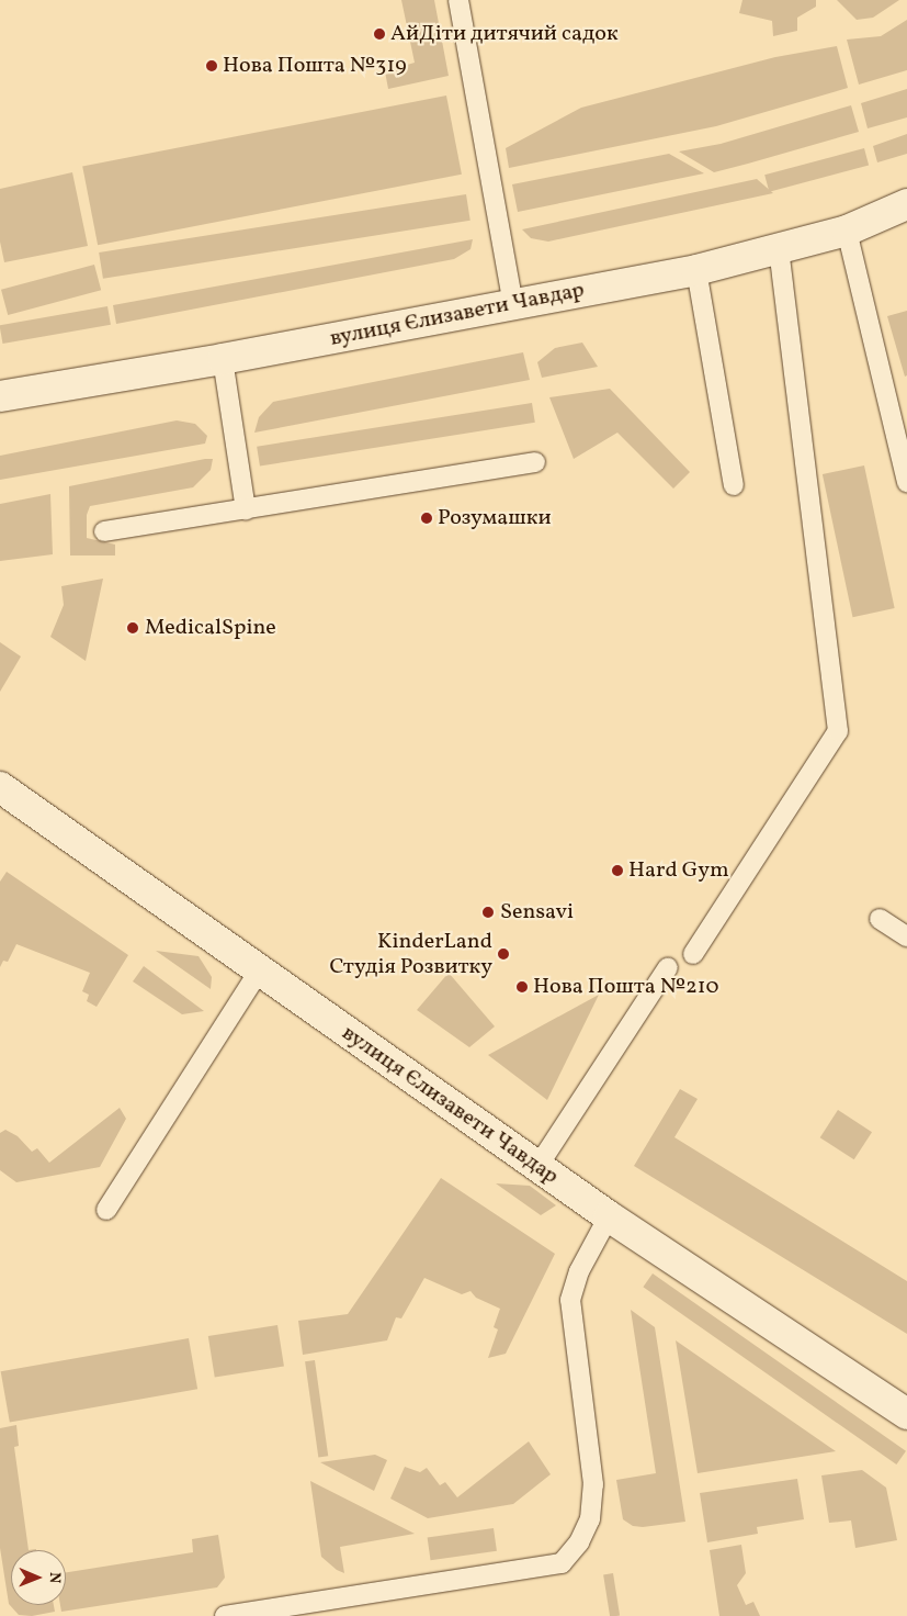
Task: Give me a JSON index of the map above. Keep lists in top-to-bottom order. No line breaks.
{"streets":{"street":["вулиця Єлизавети Чавдар"]},"places":["АйДіти дитячий садок","Нова Пошта №319","Розумашки","MedicalSpine","Hard Gym","Sensavi","KinderLand Студія Розвитку","Нова Пошта №210"],"north":"right"}
